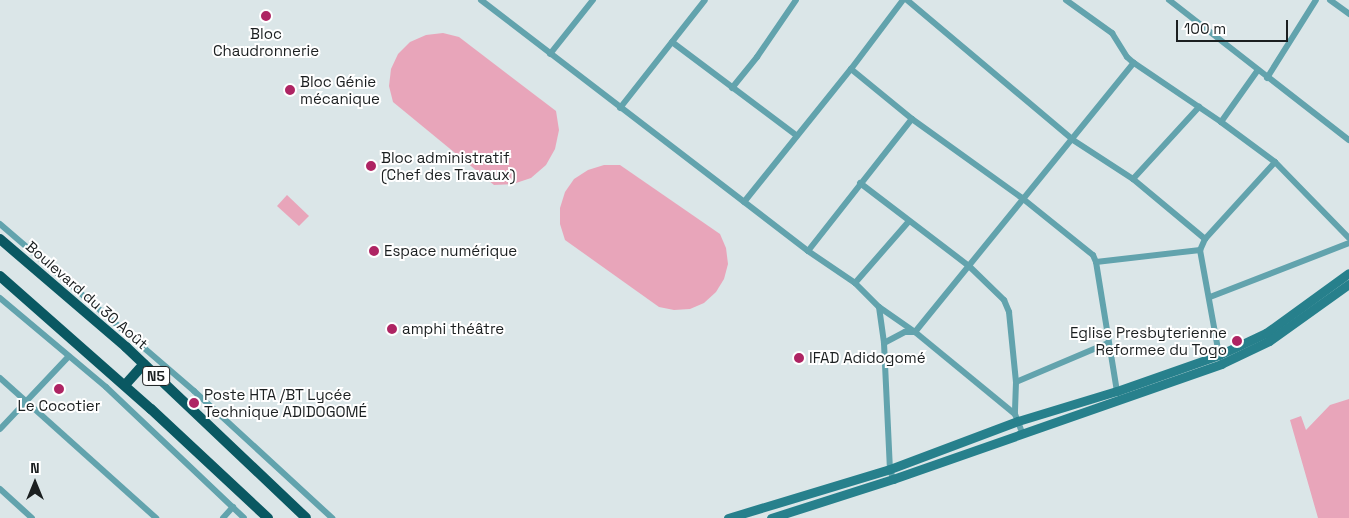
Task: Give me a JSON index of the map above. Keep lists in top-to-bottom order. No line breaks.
{"streets":{"highway":["Boulevard du 30 Août","N5"]},"places":["Bloc Chaudronnerie","Bloc Génie mécanique","Bloc administratif (Chef des Travaux)","Espace numérique","amphi théâtre","Eglise Presbyterienne Reformee du Togo","IFAD Adidogomé","Le Cocotier","Poste HTA /BT Lycée Technique ADIDOGOMÉ"],"scale_bar":"100 m","north":"top"}
